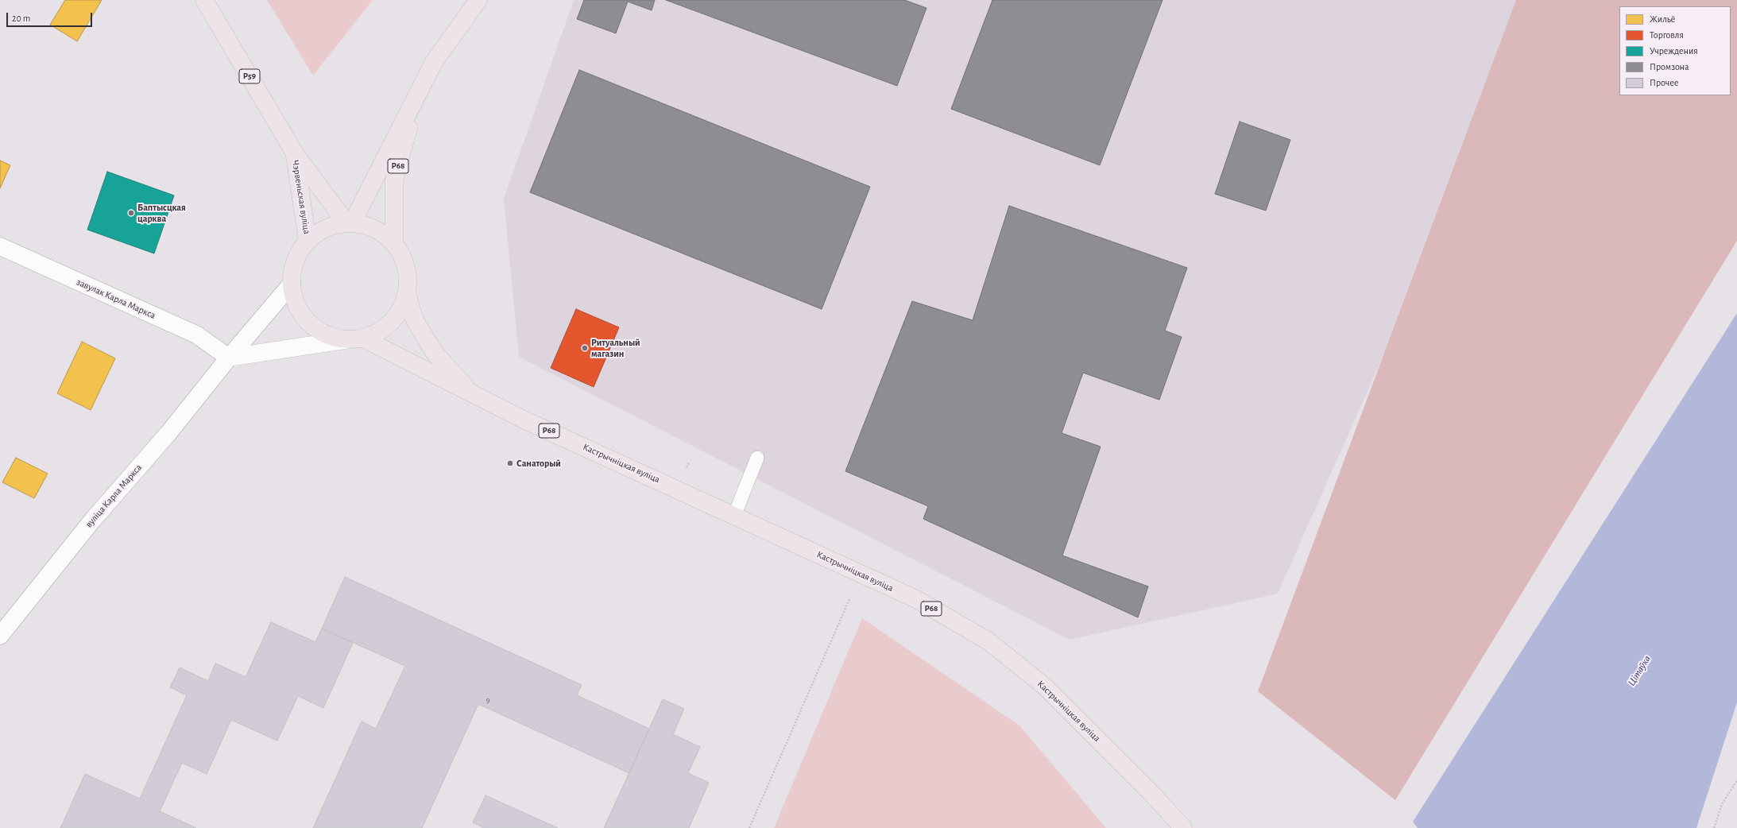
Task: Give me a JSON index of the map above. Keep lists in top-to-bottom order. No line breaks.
{"streets":{"main road":["Р59","Р68","Чэрвеньская вуліца","Кастрычніцкая вуліца"],"street":["завулак Карла Маркса","вуліца Карла Маркса"]},"crossings":[["Р68","Чэрвеньская вуліца"],["Р68","Кастрычніцкая вуліца"],["Р68","вуліца Карла Маркса"],["завулак Карла Маркса","вуліца Карла Маркса"]],"water":["Цітаўка"],"places":["Баптысцкая царква","Ритуальный магазин","Санаторый"],"house_numbers":["9"],"legend":["Жильё","Торговля","Учреждения","Промзона","Прочее"],"scale_bar":"20 m"}
